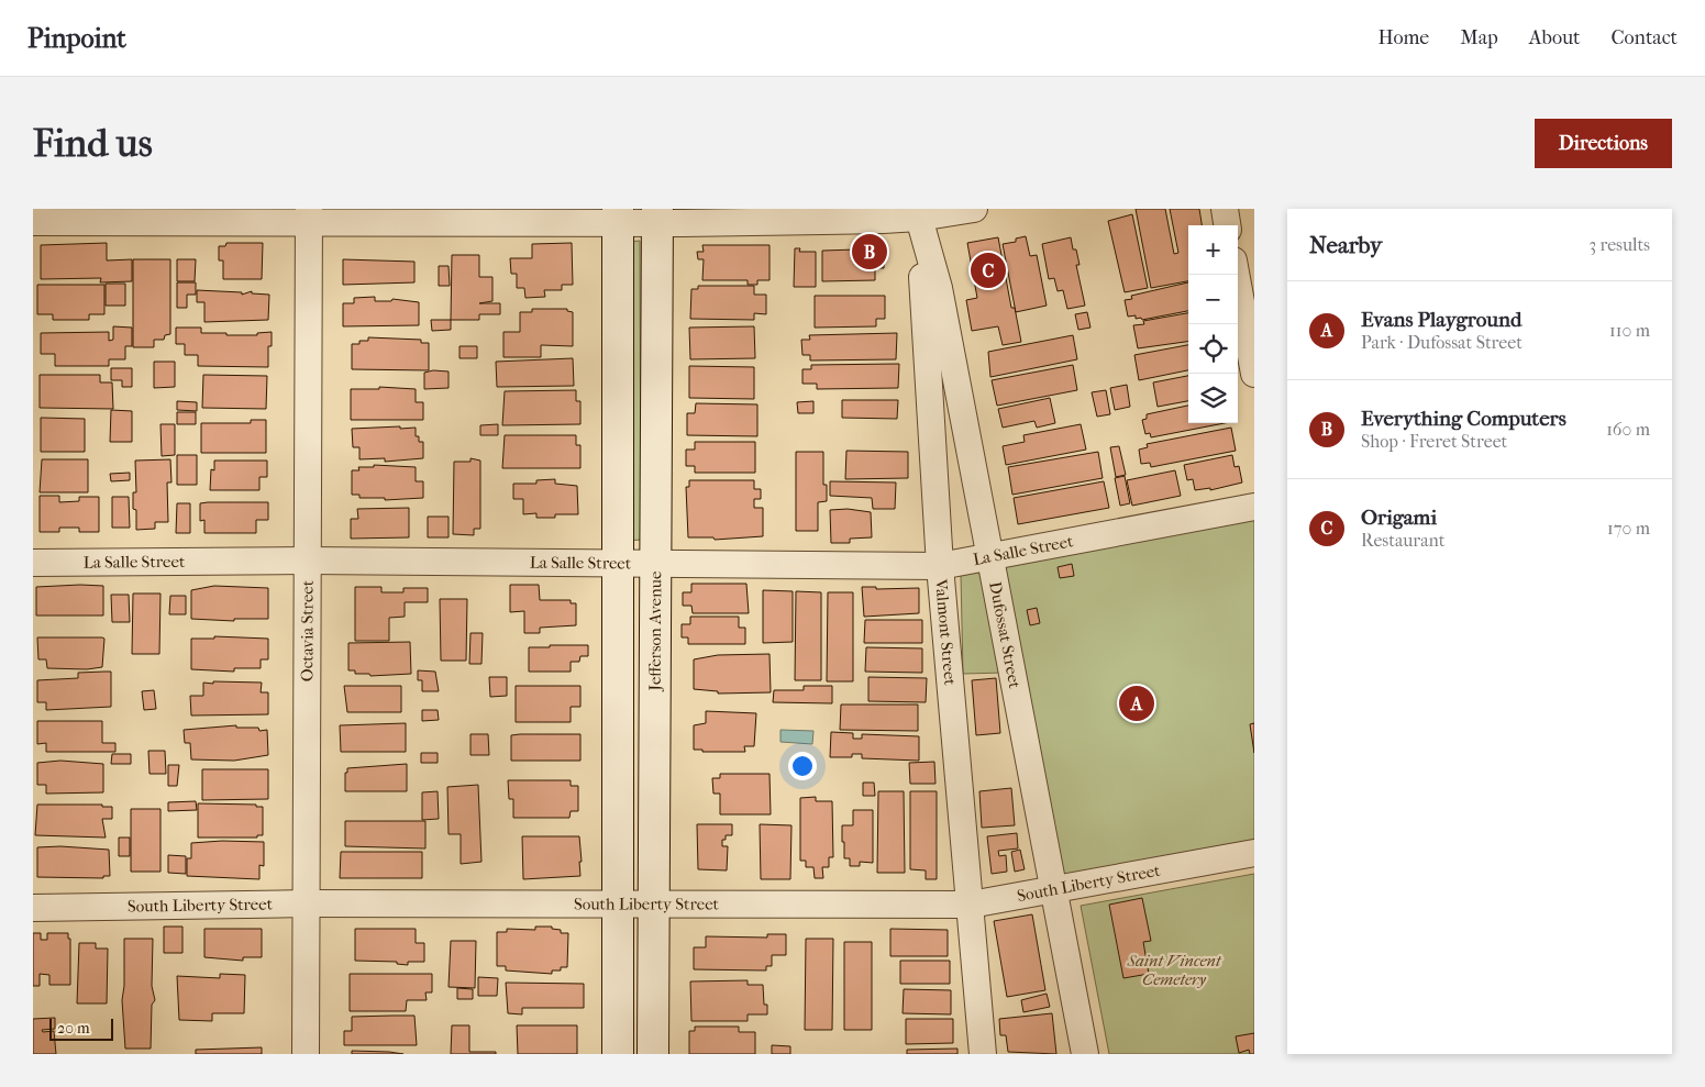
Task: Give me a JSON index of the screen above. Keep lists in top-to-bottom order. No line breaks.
{"streets":{"street":["La Salle Street","Octavia Street","Jefferson Avenue","Valmont Street","Dufossat Street","South Liberty Street"]},"crossings":[["La Salle Street","Octavia Street"],["La Salle Street","Jefferson Avenue"],["La Salle Street","Valmont Street"],["La Salle Street","Dufossat Street"],["Octavia Street","South Liberty Street"],["Jefferson Avenue","South Liberty Street"],["Valmont Street","Dufossat Street"],["Valmont Street","South Liberty Street"],["Dufossat Street","South Liberty Street"]],"parks":["Saint Vincent Cemetery"],"scale_bar":"20 m","page":{"header":"Pinpoint","nav":["Home","Map","About","Contact"],"buttons":"Directions","title":"Find us","heading":["Nearby","3 results"],"map_buttons":["+","−"],"pins":["B","C","A"],"list":[{"mark":"A","name":"Evans Playground","note":"Park · Dufossat Street","value":"110 m"},{"mark":"B","name":"Everything Computers","note":"Shop · Freret Street","value":"160 m"},{"mark":"C","name":"Origami","note":"Restaurant","value":"170 m"}],"scale":"20 m"}}
